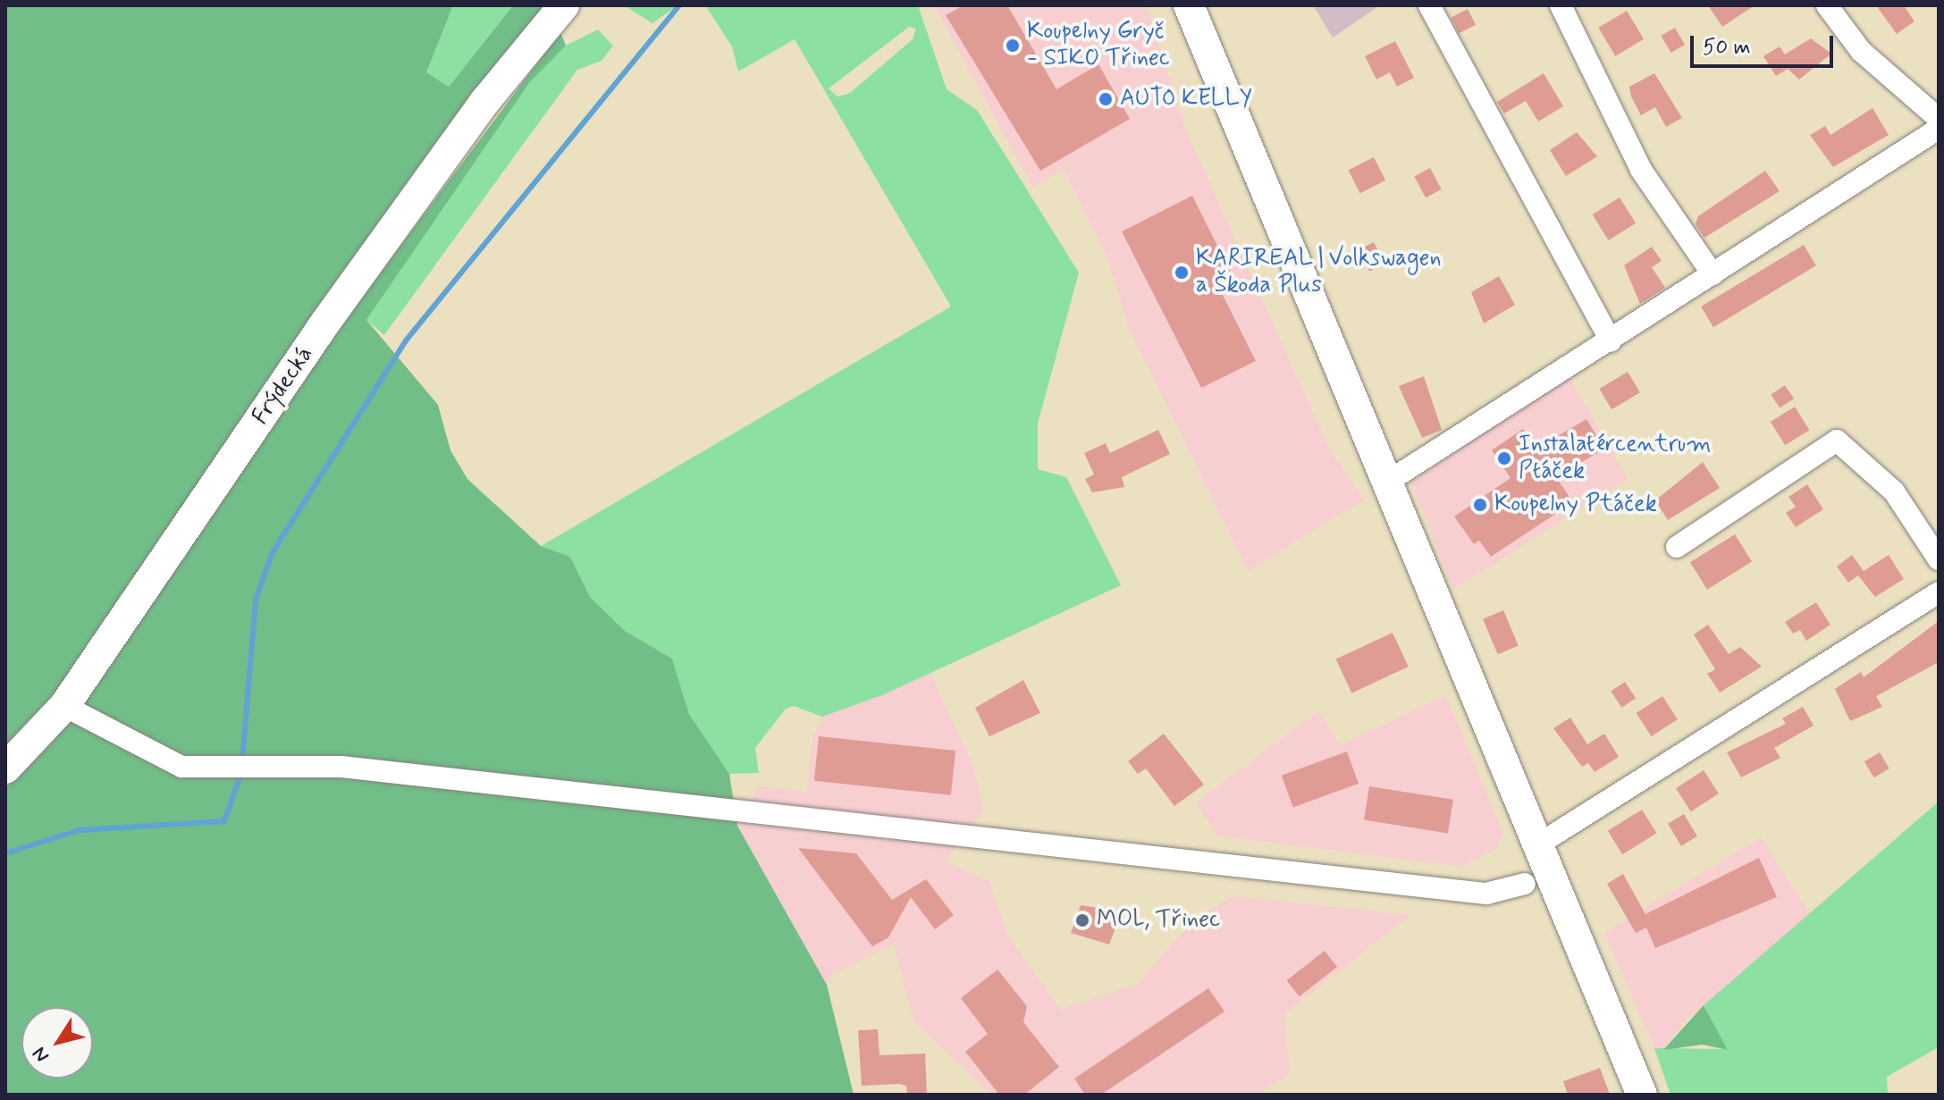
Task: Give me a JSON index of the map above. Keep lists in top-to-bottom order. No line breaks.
{"streets":{"main road":["Frýdecká"]},"places":["Koupelny Gryč - SIKO Třinec","AUTO KELLY","KARIREAL | Volkswagen a Škoda Plus","Instalatércentrum Ptáček","Koupelny Ptáček","MOL, Třinec"],"scale_bar":"50 m","north":"bottom left"}
